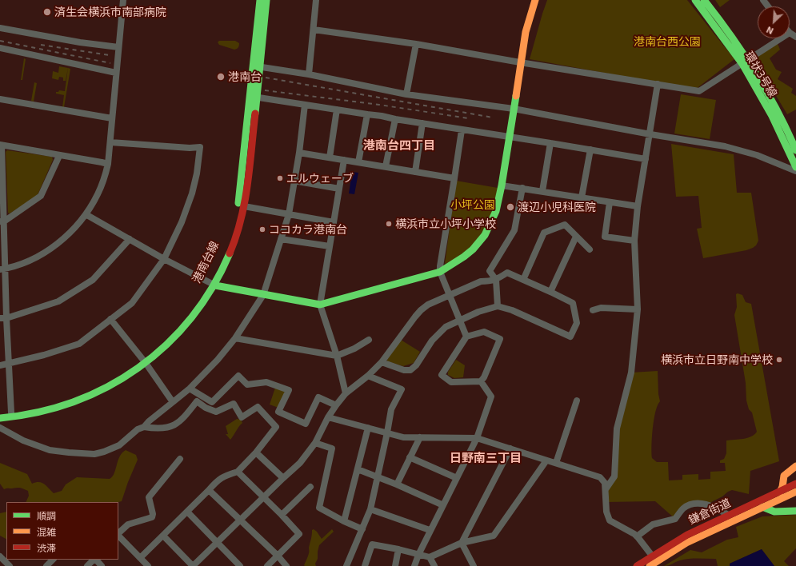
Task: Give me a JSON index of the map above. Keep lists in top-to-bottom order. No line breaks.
{"streets":{"street":["環状3号線","港南台線","鎌倉街道"]},"districts":["港南台四丁目","日野南三丁目"],"parks":["港南台西公園","小坪公園"],"places":["済生会横浜市南部病院","港南台","エルウェーブ","渡辺小児科医院","横浜市立小坪小学校","ココカラ港南台","横浜市立日野南中学校"],"legend":["順調","混雑","渋滞"],"north":"bottom left"}
